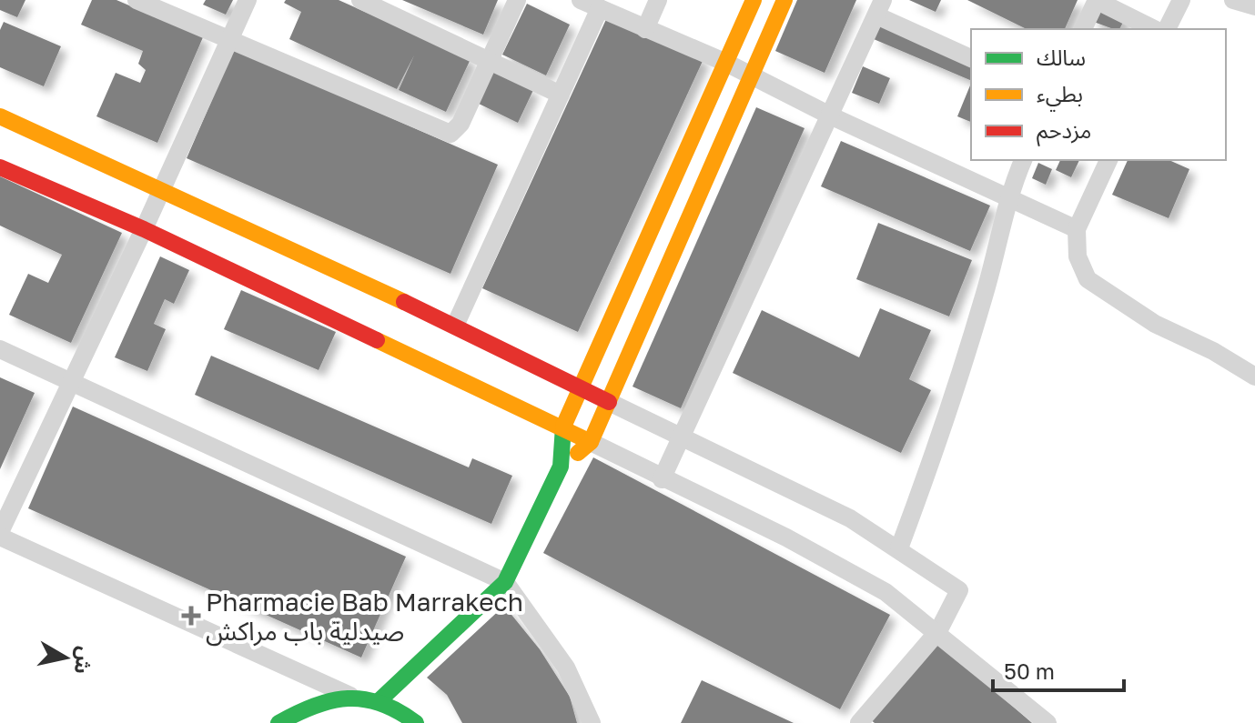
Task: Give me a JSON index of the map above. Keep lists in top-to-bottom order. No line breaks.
{"places":{"health":["Pharmacie Bab Marrakech صيدلية باب مراكش"]},"legend":["سالك","بطيء","مزدحم"],"scale_bar":"50 m","north":"right"}
